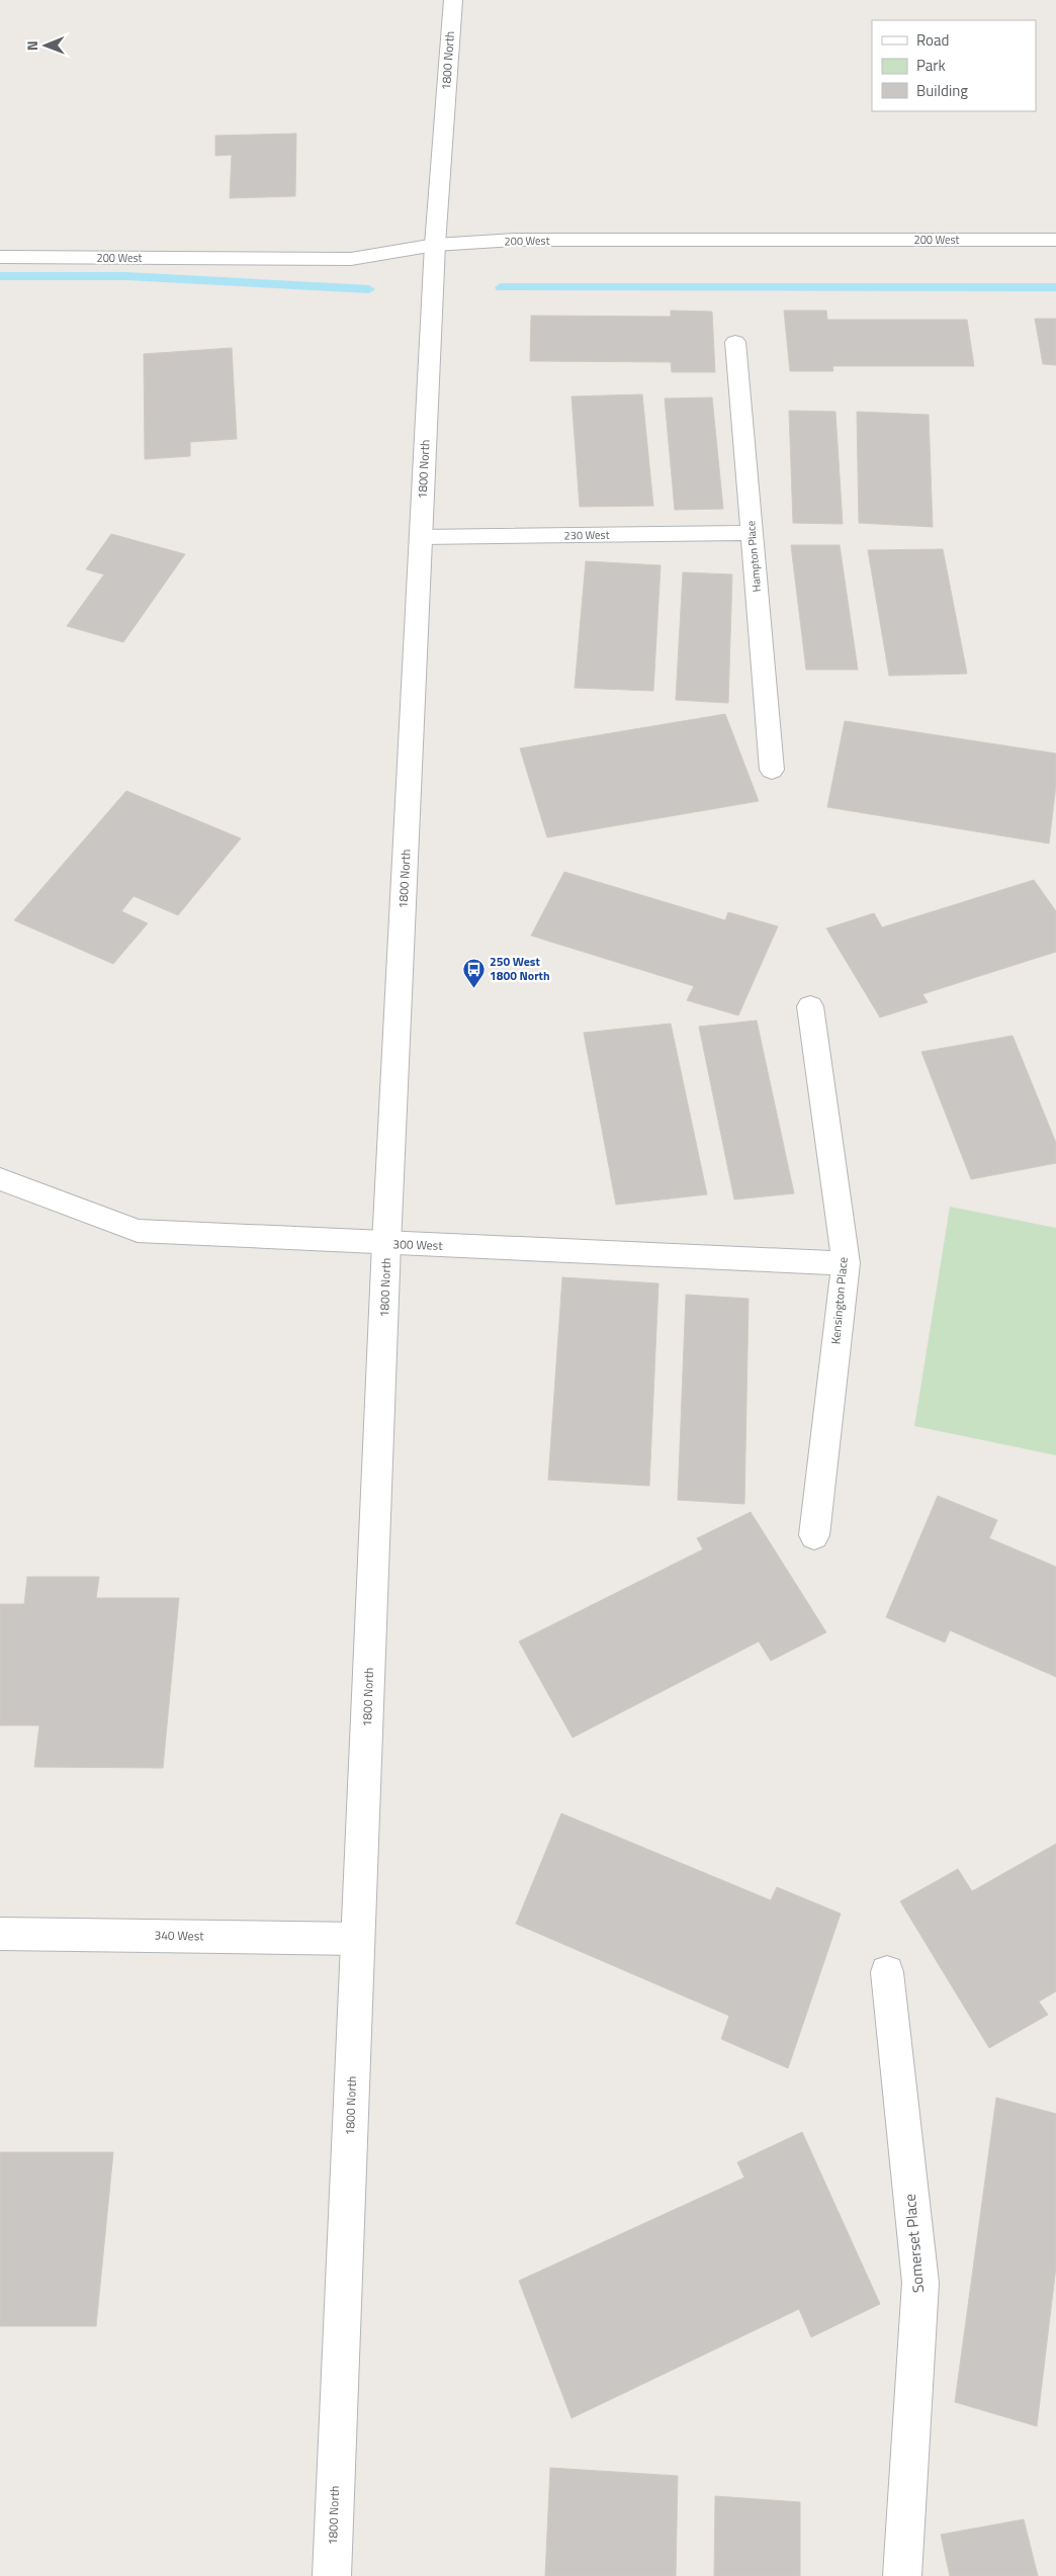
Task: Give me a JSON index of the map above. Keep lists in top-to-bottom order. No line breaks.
{"streets":{"street":["1800 North","200 West","230 West","Hampton Place","300 West","Kensington Place","340 West","Somerset Place"]},"crossings":[["1800 North","200 West"],["1800 North","230 West"],["1800 North","300 West"],["1800 North","340 West"],["230 West","Hampton Place"],["300 West","Kensington Place"]],"places":{"bus stop":["250 West 1800 North"]},"legend":["Road","Park","Building"],"north":"left"}
